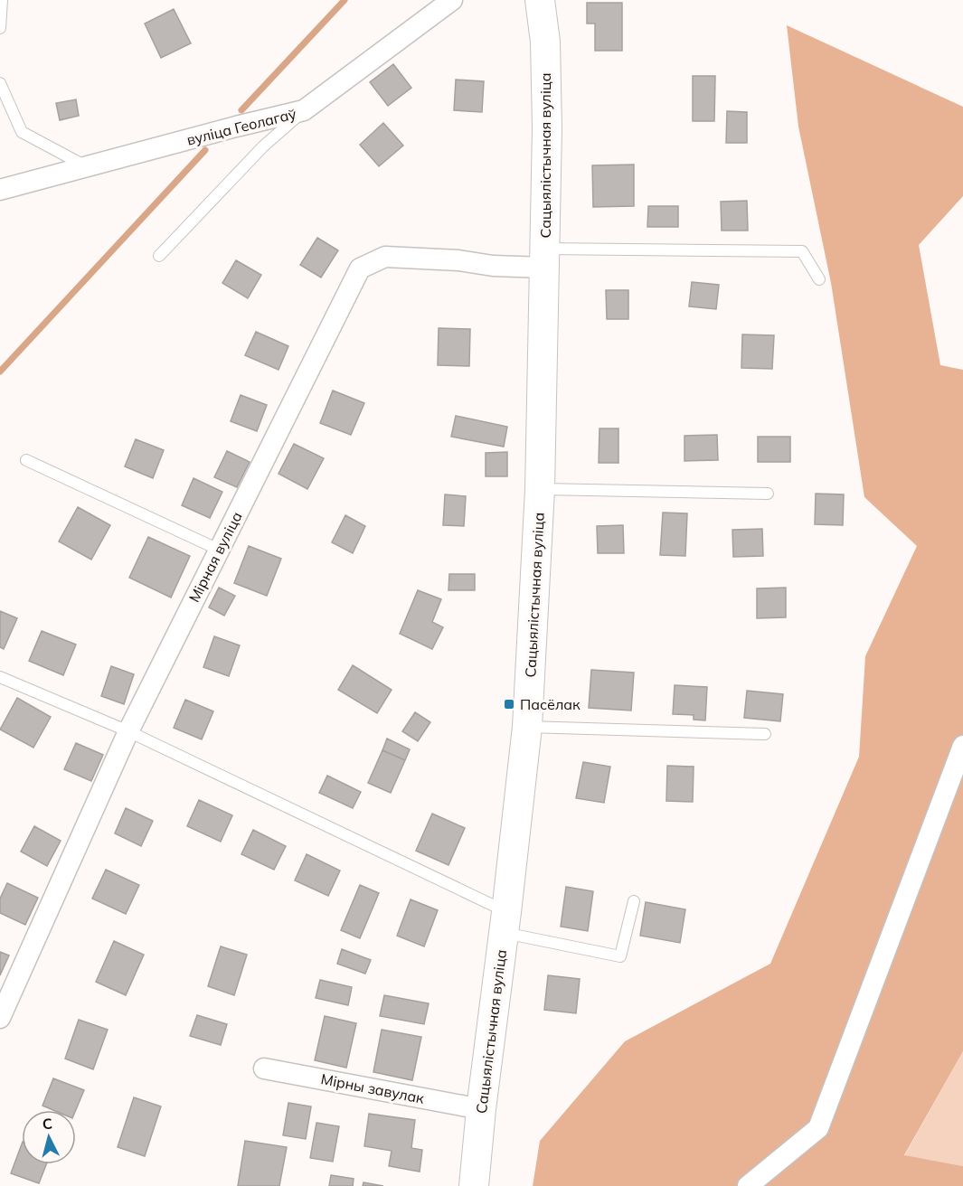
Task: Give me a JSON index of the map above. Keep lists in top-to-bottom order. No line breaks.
{"streets":{"main road":["Сацыялістычная вуліца"],"street":["вуліца Геолагаў","Мірная вуліца","Мірны завулак"]},"crossings":[["Сацыялістычная вуліца","Мірная вуліца"],["Сацыялістычная вуліца","Мірны завулак"]],"places":{"transit":["Пасёлак"]},"north":"top"}
